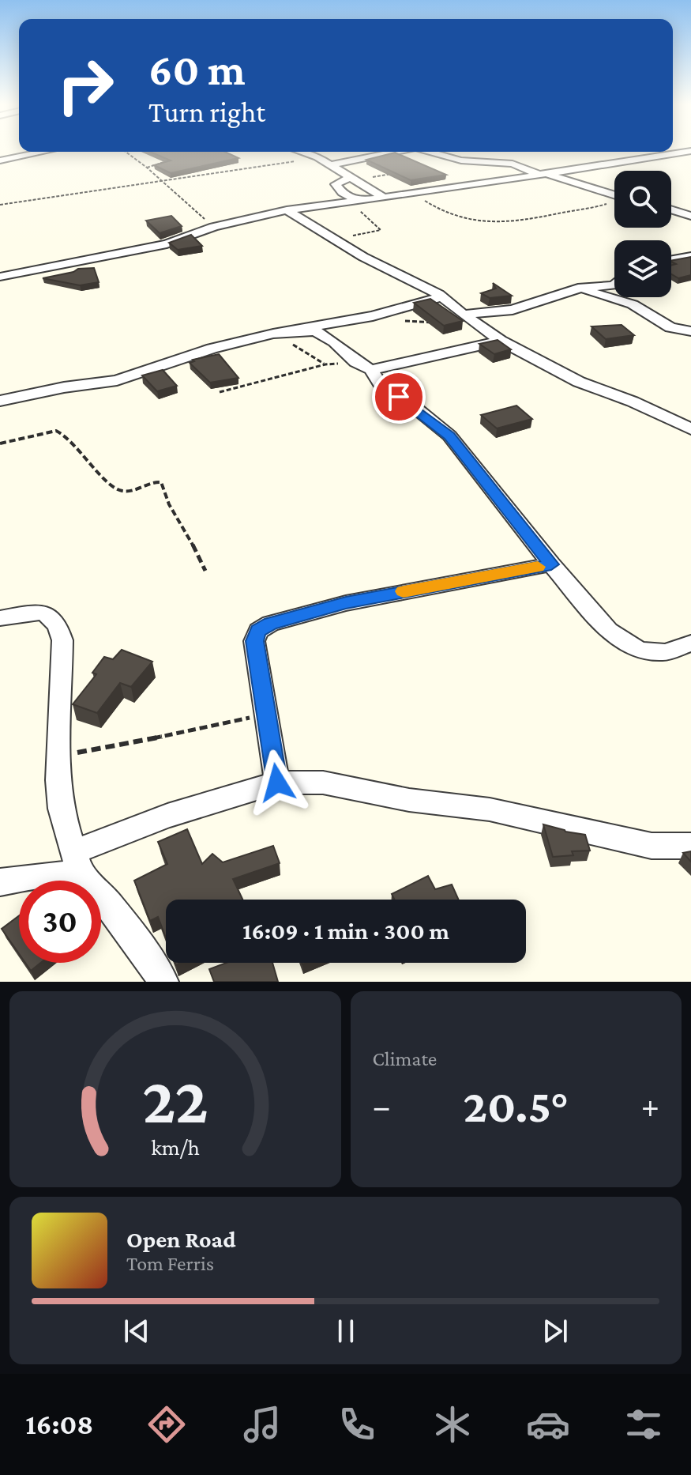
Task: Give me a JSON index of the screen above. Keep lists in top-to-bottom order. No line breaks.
{"page":{"turn":["60 m","Turn right"],"limit":"30","trip":"16:09 · 1 min · 300 m","tile":"Climate","heat":["−","20.5°","+"],"song":["Open Road","Tom Ferris"],"tabs":"16:08","gauge":["22","km/h"]}}
